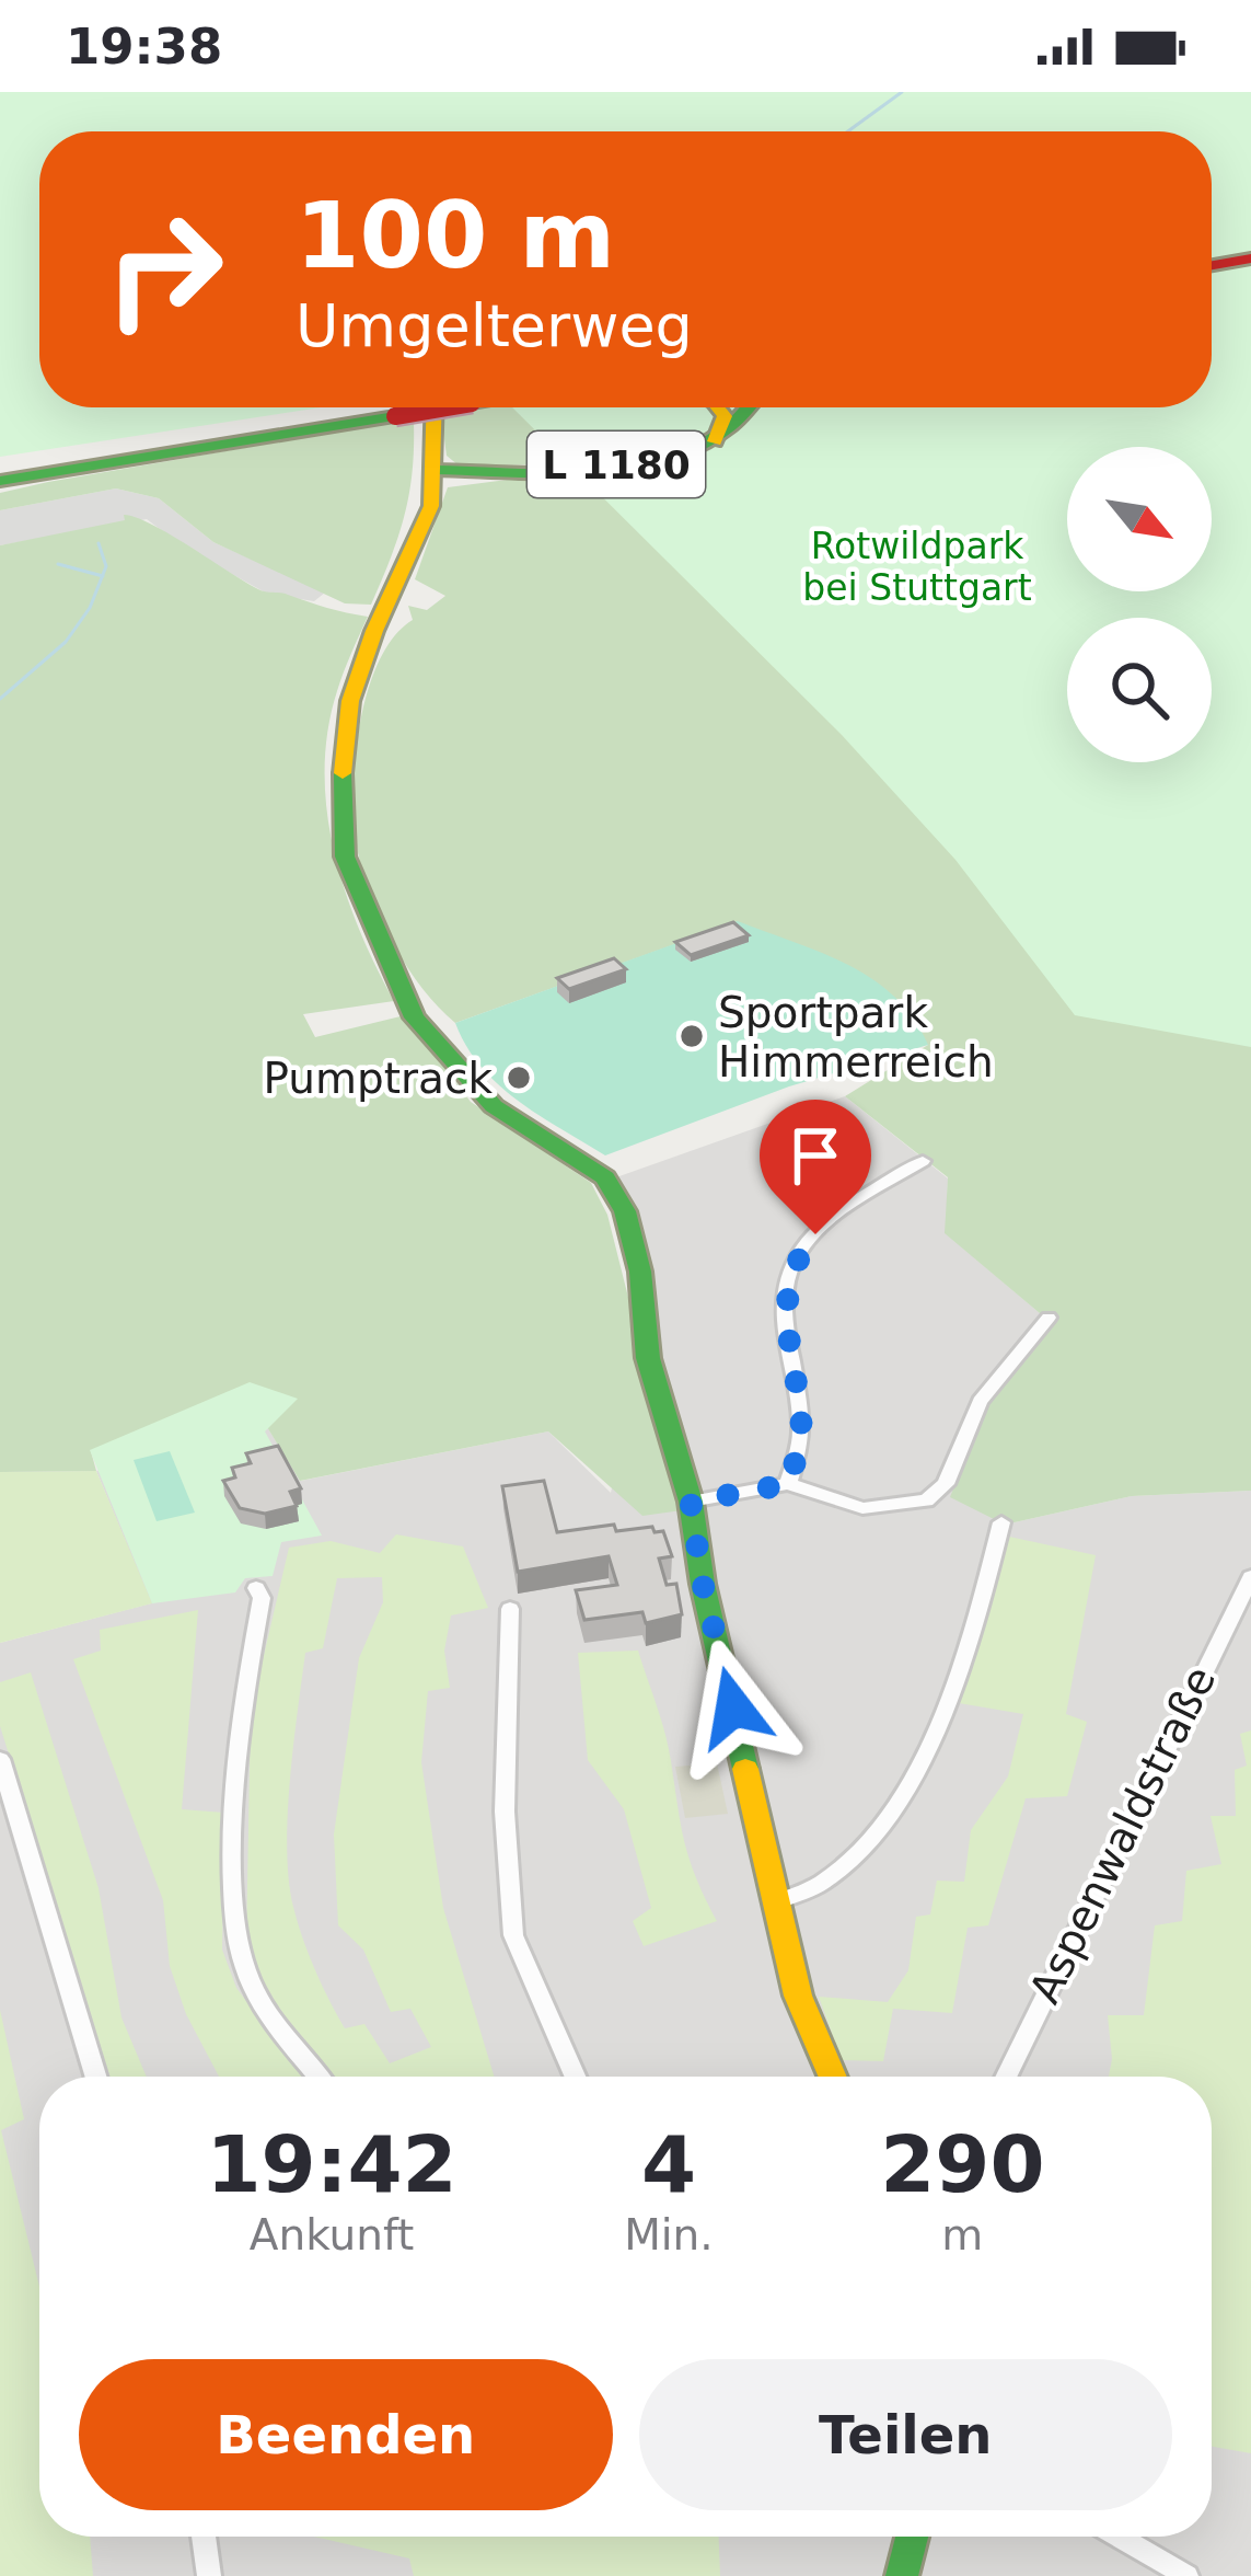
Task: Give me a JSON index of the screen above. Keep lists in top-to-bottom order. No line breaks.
{"streets":{"main road":["L 1180"],"street":["Aspenwaldstraße"]},"parks":["Rotwildpark bei Stuttgart"],"places":["Sportpark Himmerreich","Pumptrack"],"north":"bottom right","page":{"status":"19:38","turn":["100 m","Umgelterweg"],"eta":["19:42","Ankunft","4","Min.","290","m"],"buttons":["Beenden","Teilen"]}}
